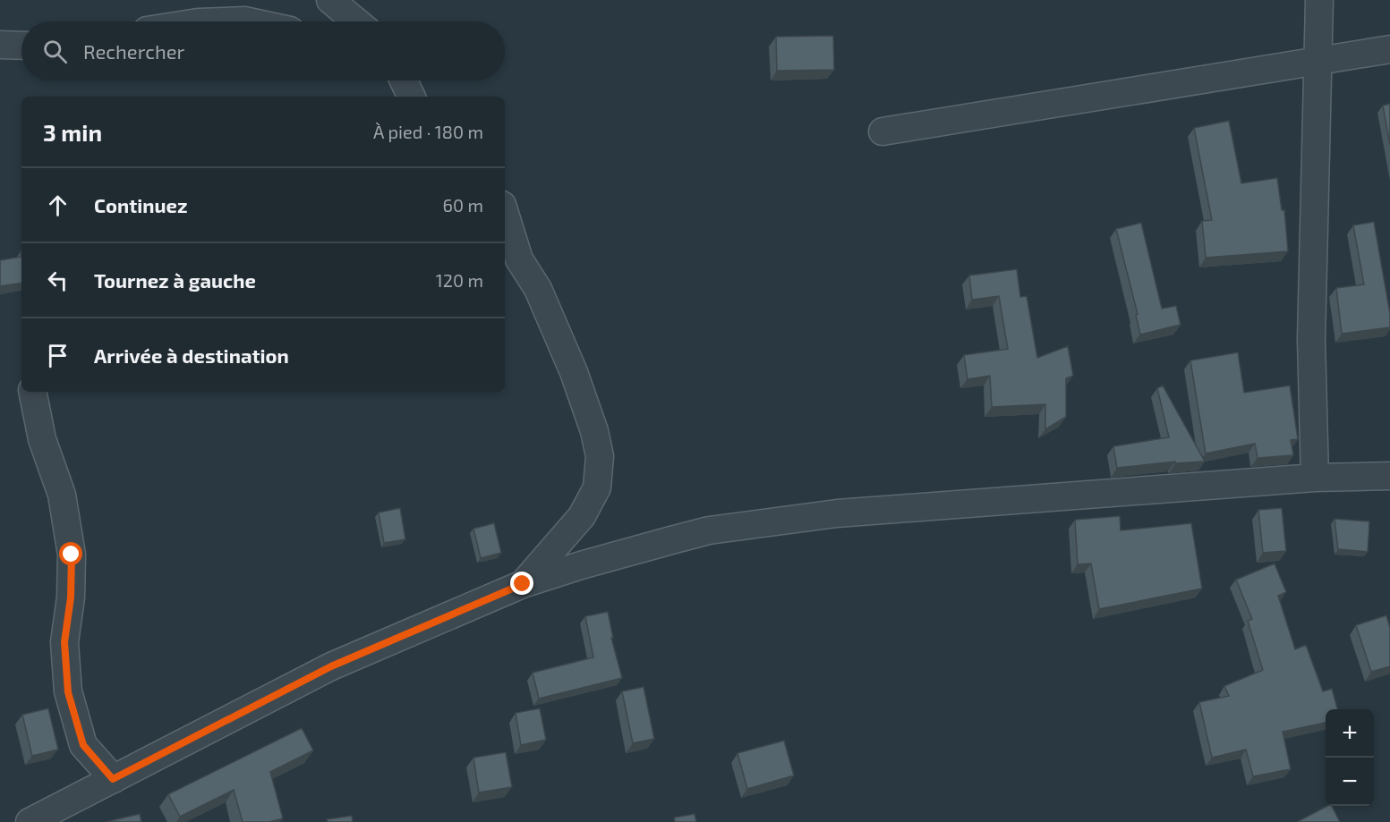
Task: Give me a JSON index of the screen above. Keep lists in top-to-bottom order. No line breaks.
{"page":{"search":"Rechercher","heading":["3 min","À pied · 180 m"],"list":[["Continuez","60 m"],["Tournez à gauche","120 m"],"Arrivée à destination"],"map_buttons":["+","−"]}}
